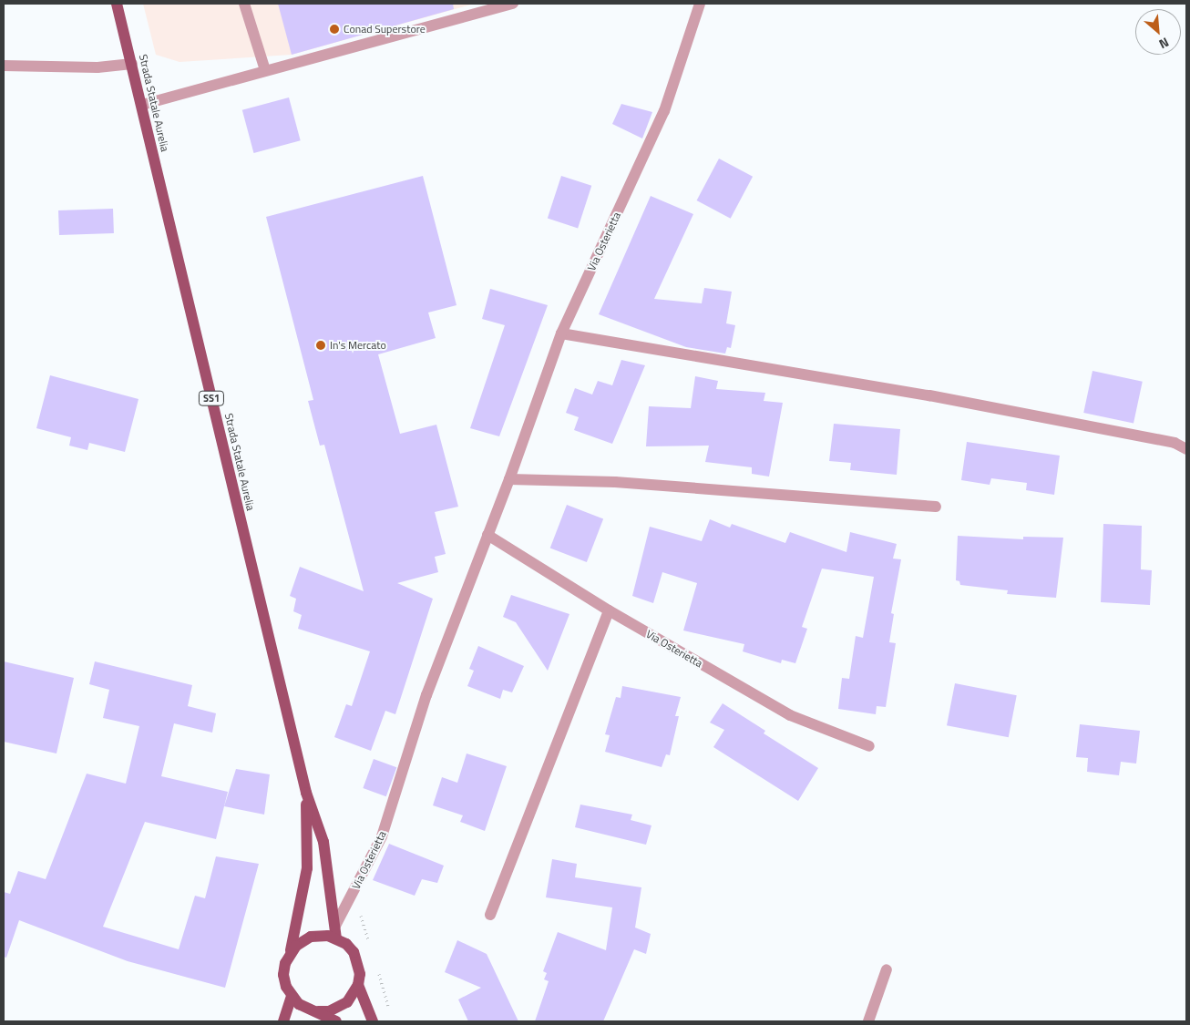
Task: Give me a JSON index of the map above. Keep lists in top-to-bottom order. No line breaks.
{"streets":{"main road":["Strada Statale Aurelia","SS1"],"street":["Via Osterietta"]},"places":["Conad Superstore","In's Mercato"],"north":"bottom right"}
